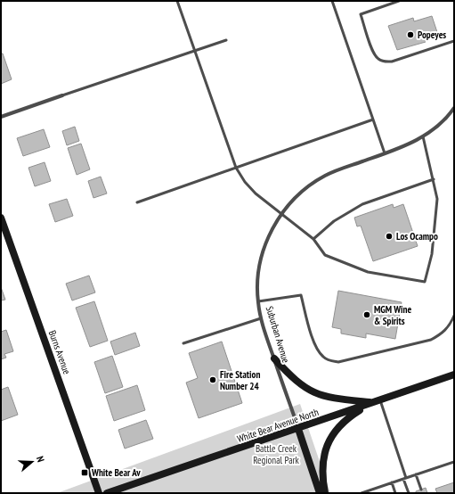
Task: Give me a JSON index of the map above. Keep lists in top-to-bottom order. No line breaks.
{"streets":{"street":["Suburban Avenue","Burns Avenue","White Bear Avenue North"]},"crossings":[["Suburban Avenue","White Bear Avenue North"]],"parks":["Battle Creek Regional Park"],"places":{"other":["Popeyes","Los Ocampo","MGM Wine & Spirits","Fire Station Number 24"],"transit":["White Bear Av"]},"north":"right"}
